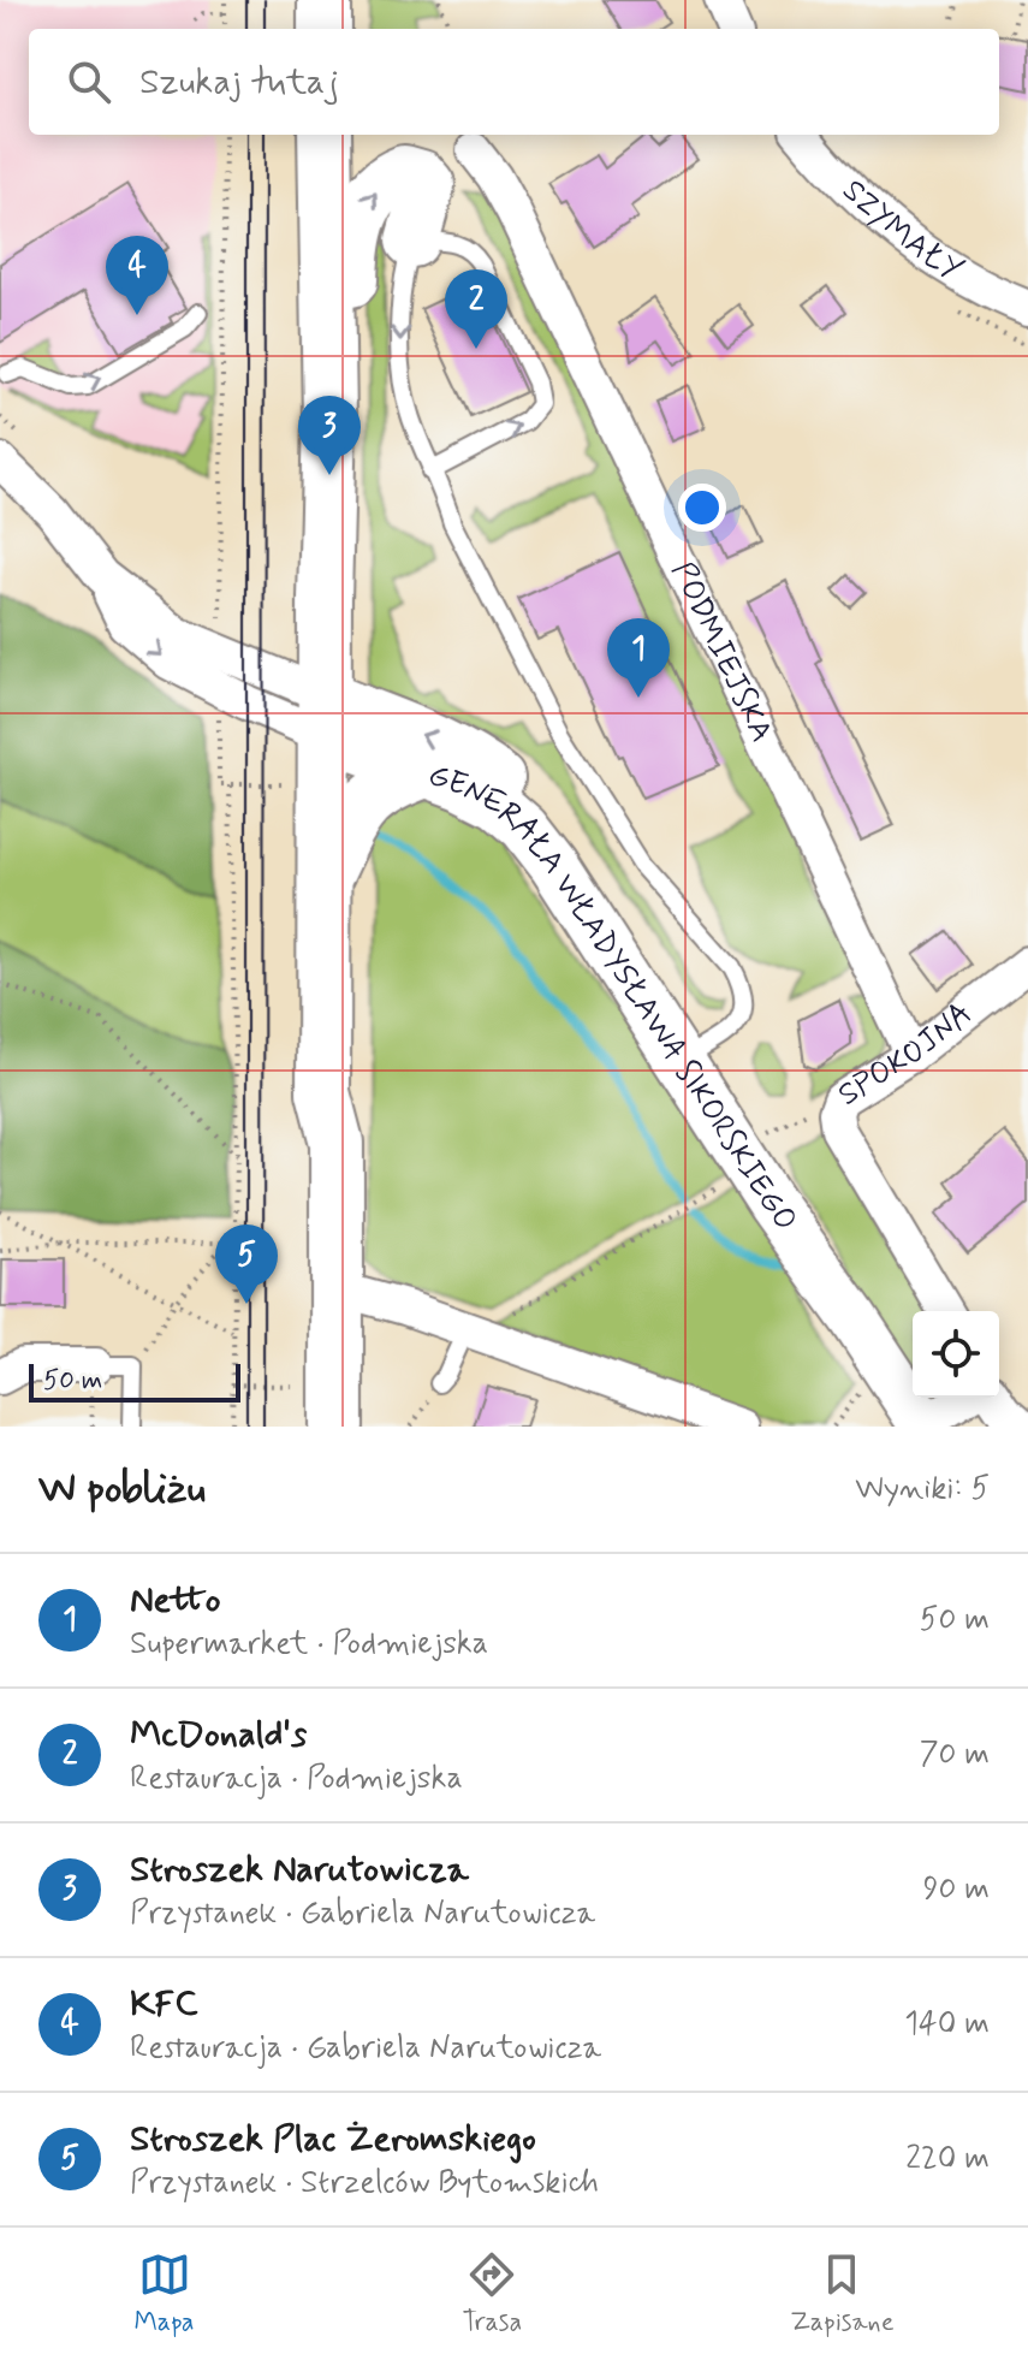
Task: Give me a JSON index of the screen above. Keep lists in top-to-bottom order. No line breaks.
{"streets":{"street":["SZYMAŁY","PODMIEJSKA","GENERAŁA WŁADYSŁAWA SIKORSKIEGO","SPOKOJNA"]},"crossings":[["PODMIEJSKA","SPOKOJNA"]],"scale_bar":"50 m","page":{"search":"Szukaj tutaj","pins":["4","2","3","1","5"],"scale":"50 m","heading":["W pobliżu","Wyniki: 5"],"list":[{"mark":"1","name":"Netto","note":"Supermarket · Podmiejska","value":"50 m"},{"mark":"2","name":"McDonald's","note":"Restauracja · Podmiejska","value":"70 m"},{"mark":"3","name":"Stroszek Narutowicza","note":"Przystanek · Gabriela Narutowicza","value":"90 m"},{"mark":"4","name":"KFC","note":"Restauracja · Gabriela Narutowicza","value":"140 m"},{"mark":"5","name":"Stroszek Plac Żeromskiego","note":"Przystanek · Strzelców Bytomskich","value":"220 m"}],"nav":["Mapa","Trasa","Zapisane"]}}
